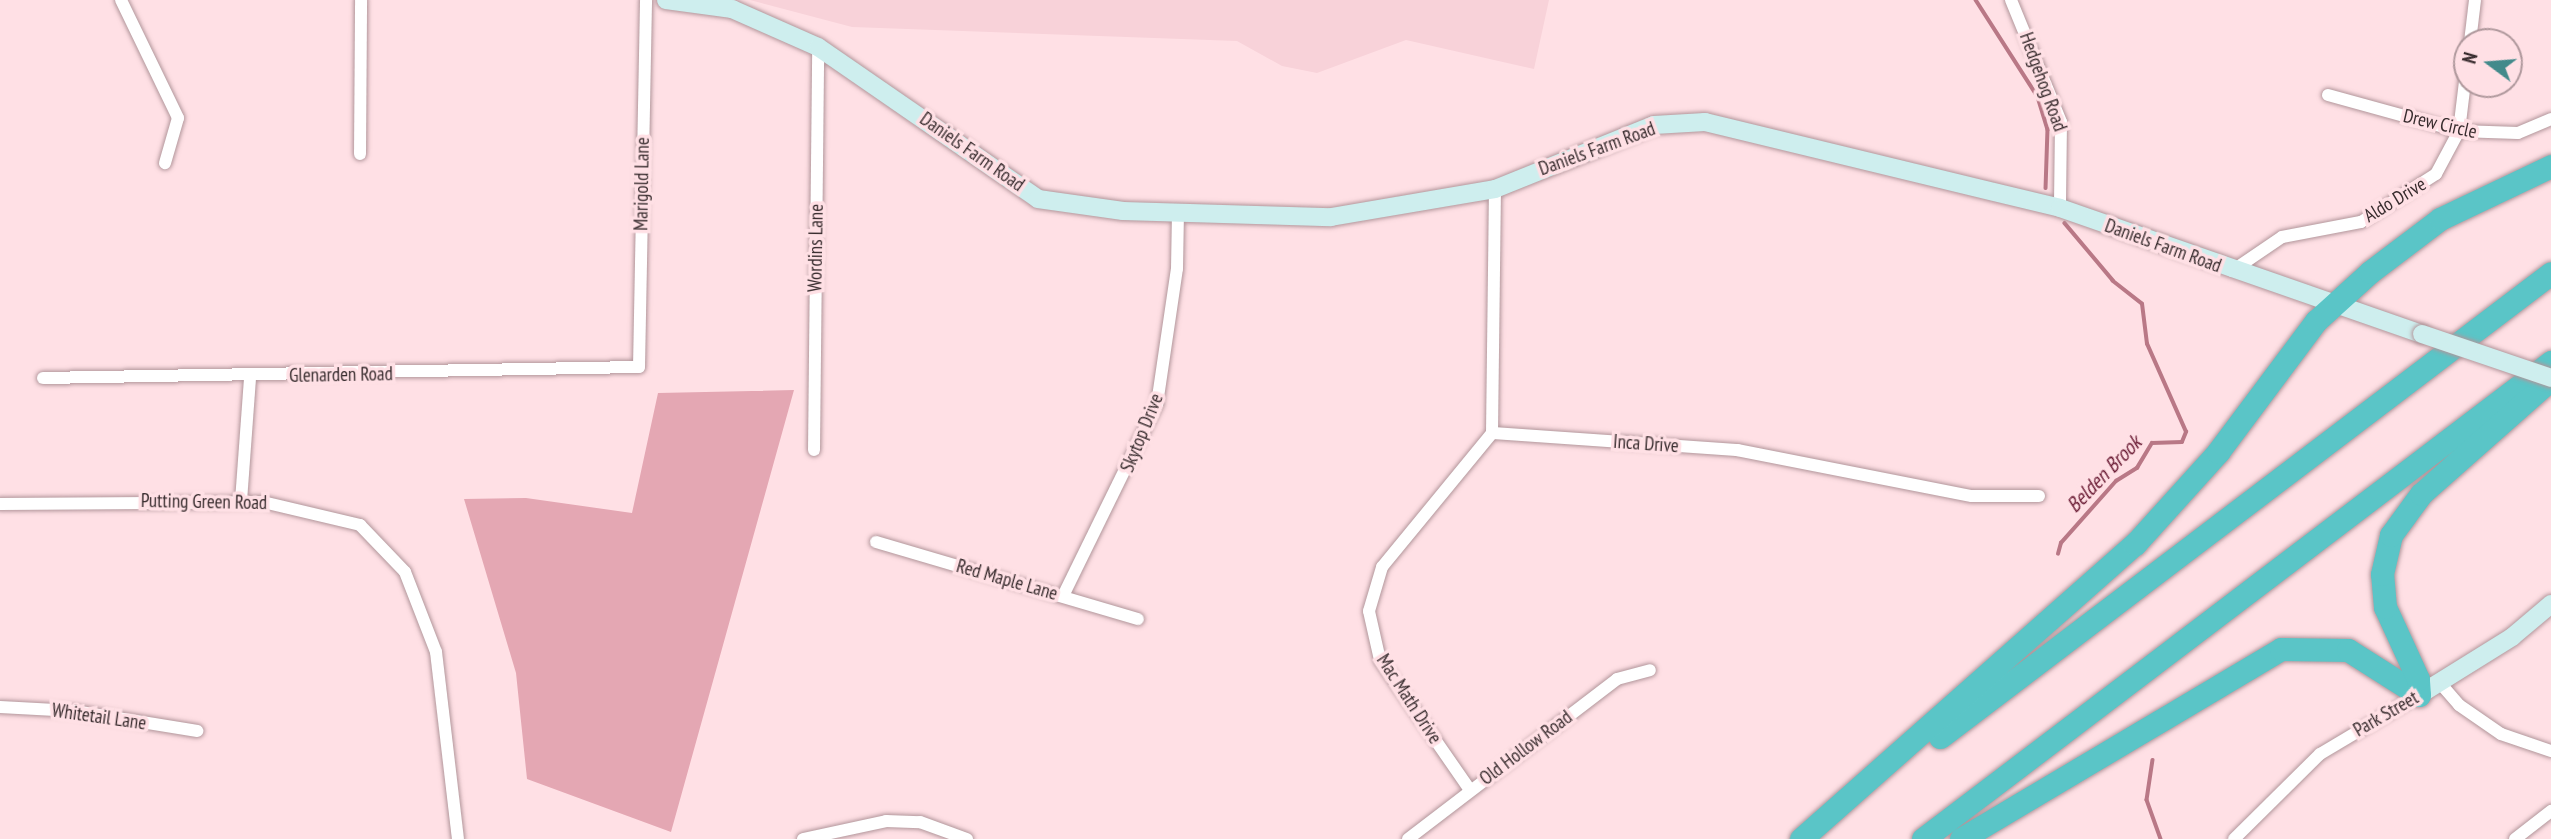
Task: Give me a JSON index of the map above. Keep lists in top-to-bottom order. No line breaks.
{"streets":{"main road":["Daniels Farm Road","Park Street"],"street":["Hedgehog Road","Drew Circle","Marigold Lane","Aldo Drive","Wordins Lane","Glenarden Road","Skytop Drive","Inca Drive","Putting Green Road","Red Maple Lane","Mac Math Drive","Whitetail Lane","Old Hollow Road"]},"crossings":[["Hedgehog Road","Daniels Farm Road"],["Drew Circle","Aldo Drive"],["Daniels Farm Road","Aldo Drive"],["Daniels Farm Road","Wordins Lane"],["Daniels Farm Road","Skytop Drive"],["Marigold Lane","Glenarden Road"],["Skytop Drive","Red Maple Lane"],["Inca Drive","Mac Math Drive"],["Mac Math Drive","Old Hollow Road"]],"water":["Belden Brook"],"north":"left"}
